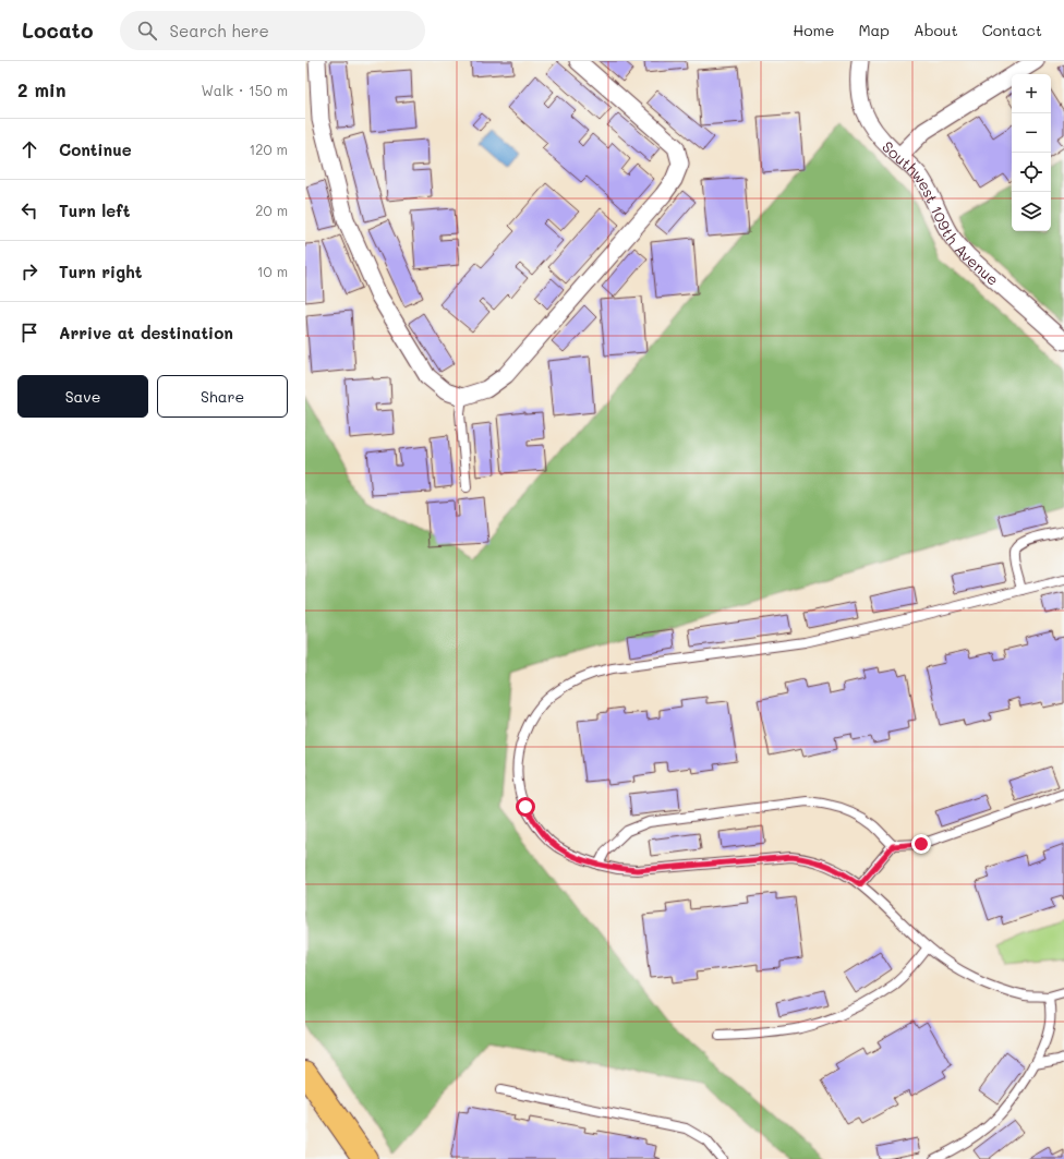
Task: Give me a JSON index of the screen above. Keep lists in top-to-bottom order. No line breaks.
{"streets":{"street":["Southwest 109th Avenue"]},"page":{"header":"Locato","search":"Search here","nav":["Home","Map","About","Contact"],"heading":["2 min","Walk · 150 m"],"map_buttons":["+","−"],"list":[["Continue","120 m"],["Turn left","20 m"],["Turn right","10 m"],"Arrive at destination"],"buttons":["Save","Share"]}}
